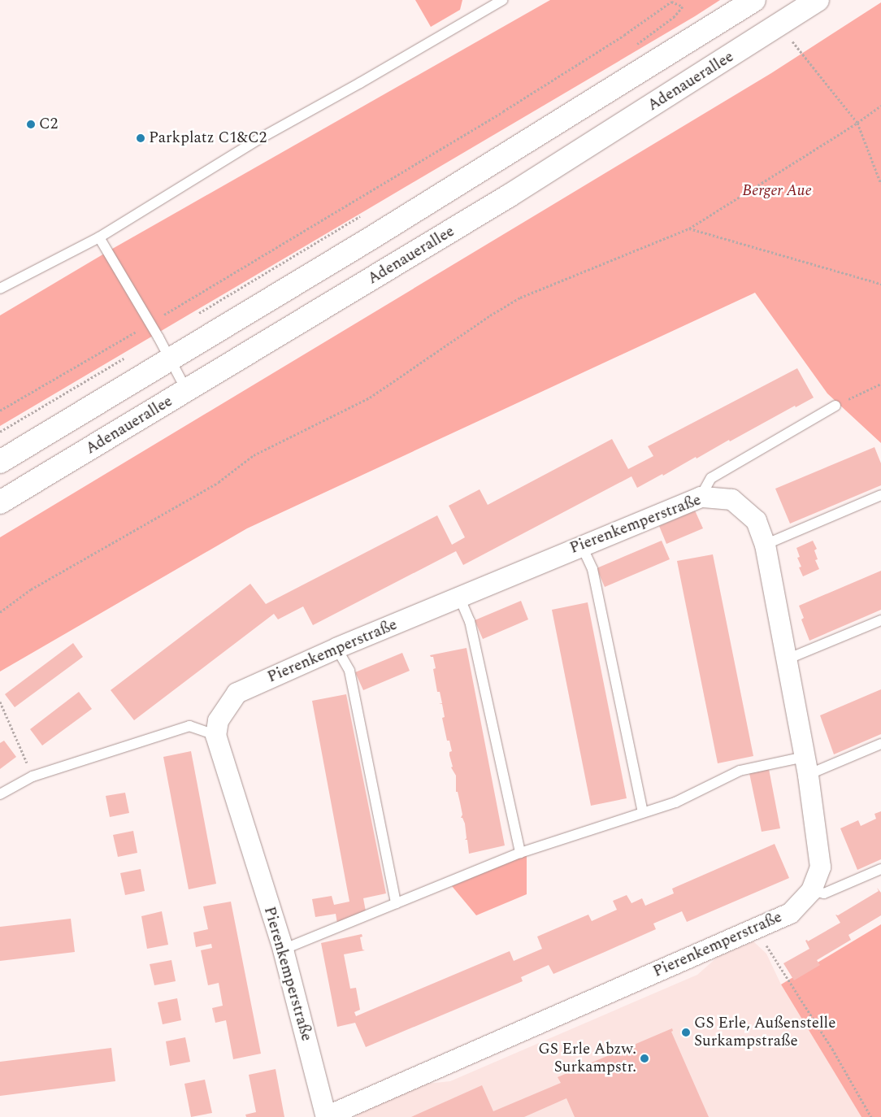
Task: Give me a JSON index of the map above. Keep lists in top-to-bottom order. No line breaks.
{"streets":{"main road":["Adenauerallee"],"street":["Pierenkemperstraße"]},"parks":["Berger Aue"],"places":["C2","Parkplatz C1&C2","GS Erle, Außenstelle Surkampstraße","GS Erle Abzw. Surkampstr."]}
